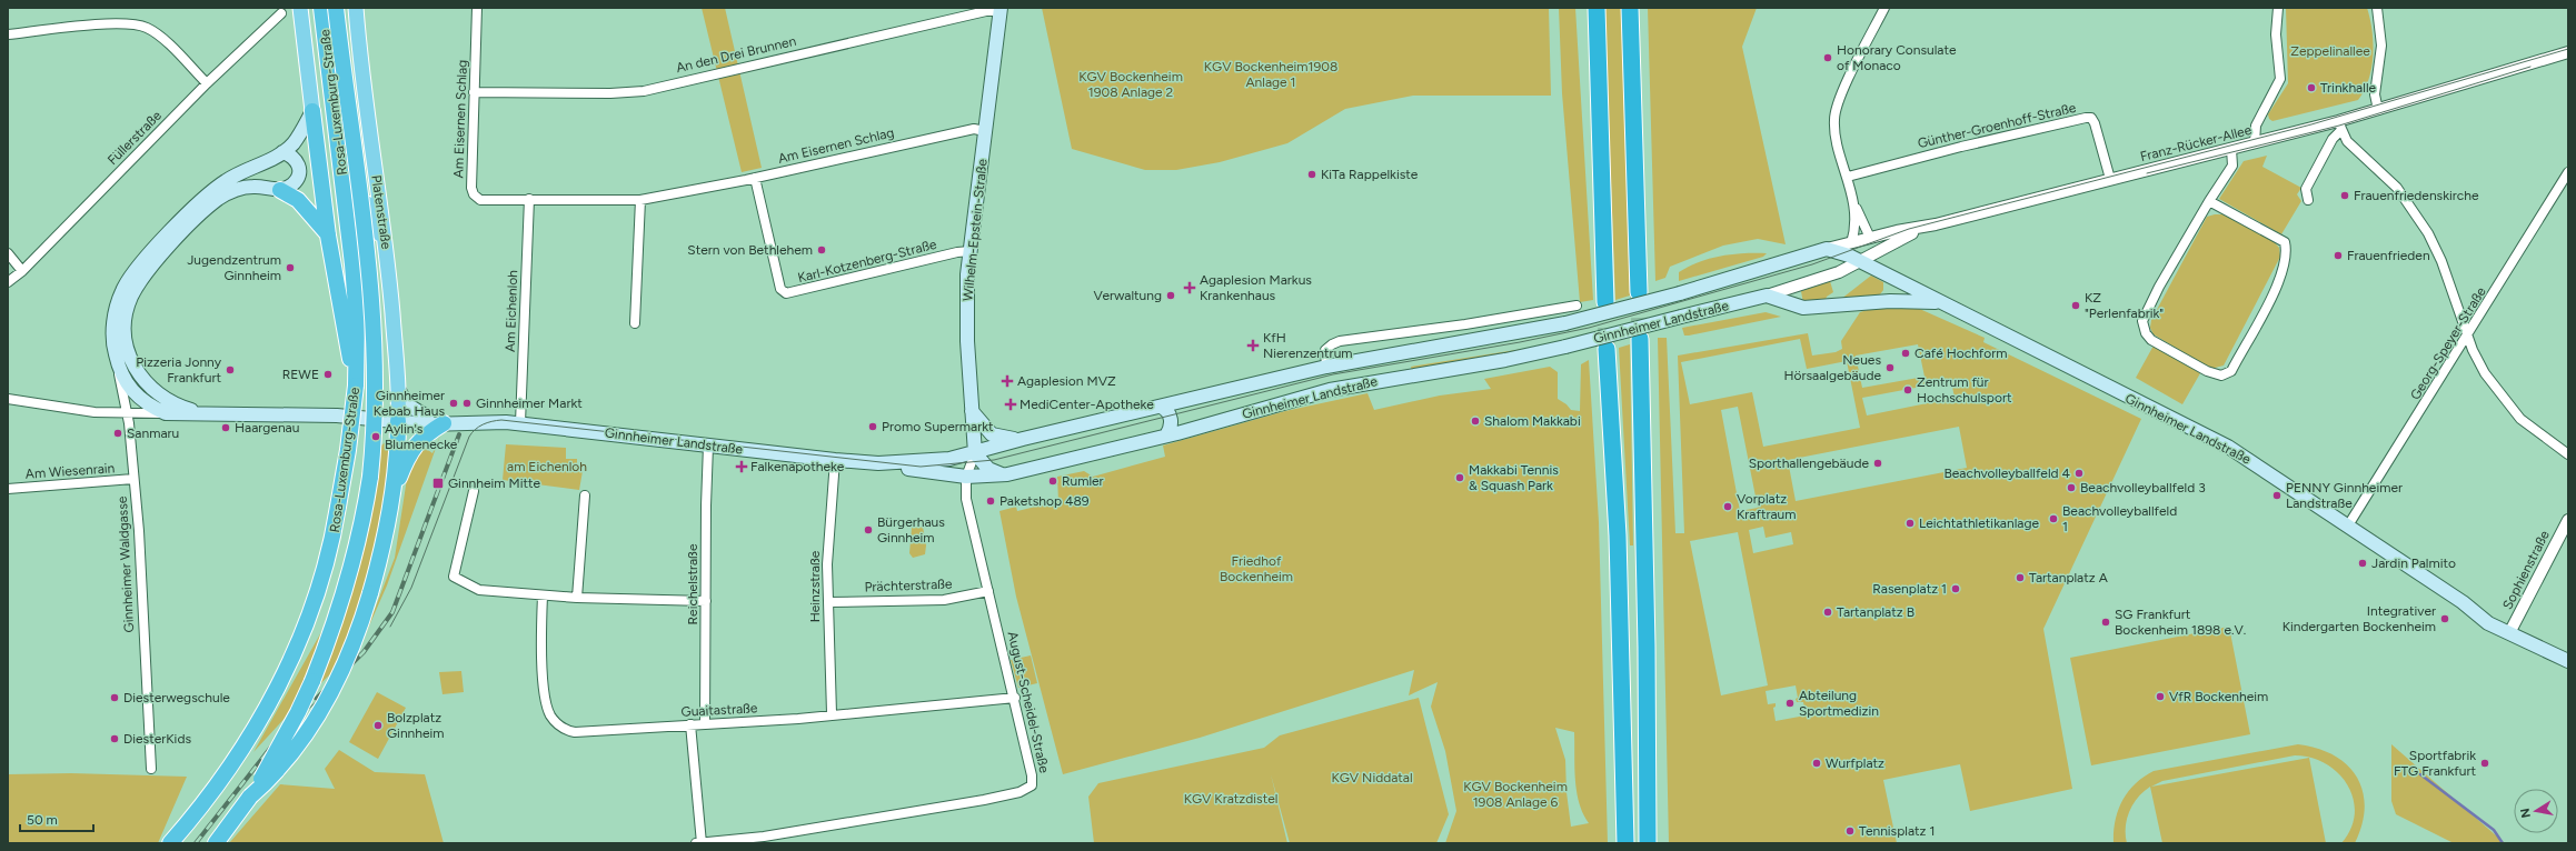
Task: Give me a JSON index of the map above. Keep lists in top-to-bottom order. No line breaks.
{"streets":{"highway":["Rosa-Luxemburg-Straße"],"main road":["Platenstraße","Wilhelm-Epstein-Straße","Ginnheimer Landstraße"],"street":["An den Drei Brunnen","Am Eisernen Schlag","Günther-Groenhoff-Straße","Füllerstraße","Franz-Rücker-Allee","Karl-Kotzenberg-Straße","Am Eichenloh","Georg-Speyer-Straße","Am Wiesenrain","Ginnheimer Waldgasse","Sophienstraße","Reichelstraße","Prächterstraße","Heinzstraße","August-Scheidel-Straße","Guaitastraße"]},"crossings":[["An den Drei Brunnen","Am Eisernen Schlag"],["An den Drei Brunnen","Wilhelm-Epstein-Straße"],["Am Eisernen Schlag","Wilhelm-Epstein-Straße"],["Am Eisernen Schlag","Karl-Kotzenberg-Straße"],["Am Eisernen Schlag","Am Eichenloh"],["Günther-Groenhoff-Straße","Franz-Rücker-Allee"],["Franz-Rücker-Allee","Ginnheimer Landstraße"],["Platenstraße","Ginnheimer Landstraße"],["Wilhelm-Epstein-Straße","Karl-Kotzenberg-Straße"],["Wilhelm-Epstein-Straße","Ginnheimer Landstraße"],["Wilhelm-Epstein-Straße","August-Scheidel-Straße"],["Am Eichenloh","Ginnheimer Landstraße"],["Ginnheimer Landstraße","Georg-Speyer-Straße"],["Ginnheimer Landstraße","Ginnheimer Waldgasse"],["Ginnheimer Landstraße","Sophienstraße"],["Ginnheimer Landstraße","Reichelstraße"],["Ginnheimer Landstraße","Heinzstraße"],["Ginnheimer Landstraße","August-Scheidel-Straße"],["Am Wiesenrain","Ginnheimer Waldgasse"],["Reichelstraße","Guaitastraße"],["Prächterstraße","Heinzstraße"],["Prächterstraße","August-Scheidel-Straße"],["Heinzstraße","Guaitastraße"],["August-Scheidel-Straße","Guaitastraße"]],"parks":["Zeppelinallee","KGV Bockenheim1908 Anlage 1","KGV Bockenheim 1908 Anlage 2","am Eichenloh","Friedhof Bockenheim","KGV Niddatal","KGV Bockenheim 1908 Anlage 6","KGV Kratzdistel"],"places":{"other":["Honorary Consulate of Monaco","Trinkhalle","KiTa Rappelkiste","Frauenfriedenskirche","Stern von Bethlehem","Frauenfrieden","Jugendzentrum Ginnheim","Verwaltung","KZ \"Perlenfabrik\"","Café Hochform","Neues Hörsaalgebäude","Pizzeria Jonny Frankfurt","REWE","Zentrum für Hochschulsport","Ginnheimer Kebab Haus","Ginnheimer Markt","Shalom Makkabi","Promo Supermarkt","Haargenau","Sanmaru","Aylin's Blumenecke","Sporthallengebäude","Beachvolleyballfeld 4","Makkabi Tennis & Squash Park","Rumler","Beachvolleyballfeld 3","PENNY Ginnheimer Landstraße","Paketshop 489","Vorplatz Kraftraum","Beachvolleyballfeld 1","Leichtathletikanlage","Bürgerhaus Ginnheim","Jardin Palmito","Tartanplatz A","Rasenplatz 1","Tartanplatz B","Integrativer Kindergarten Bockenheim","SG Frankfurt Bockenheim 1898 e.V.","VfR Bockenheim","Diesterwegschule","Abteilung Sportmedizin","Bolzplatz Ginnheim","DiesterKids","Wurfplatz","Sportfabrik FTG Frankfurt","Tennisplatz 1"],"health":["Agaplesion Markus Krankenhaus","KfH Nierenzentrum","Agaplesion MVZ","MediCenter-Apotheke","Falkenapotheke"],"transit":["Ginnheim Mitte"]},"scale_bar":"50 m","north":"left"}
